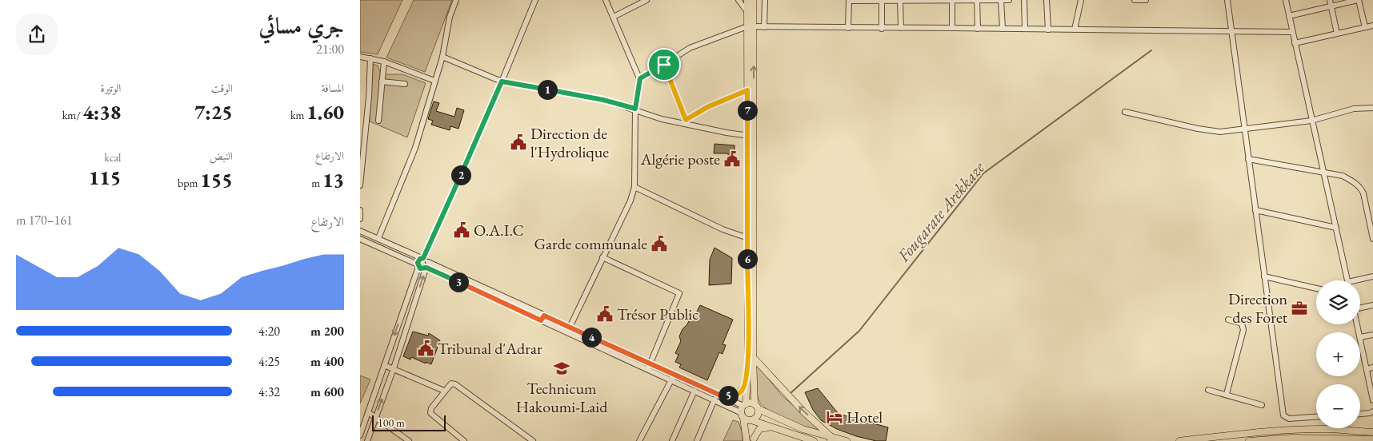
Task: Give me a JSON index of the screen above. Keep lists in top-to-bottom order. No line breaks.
{"water":["Fougarate Arekkaze"],"places":{"public building":["Direction de l'Hydrolique","Algérie poste","O.A.I.C","Garde communale","Trésor Public","Tribunal d'Adrar"],"office":["Direction des Foret"],"school or university":["Technicum Hakoumi-Laid"],"hotel":["Hotel"]},"scale_bar":"100 m","page":{"heading":["جري مسائي","21:00"],"stats":[["المسافة","1.60 km"],["الوقت","7:25"],["الوتيرة","4:38 /km"],["الارتفاع","13 m"],["النبض","155 bpm"],["kcal","115"]],"pins":["1","7","2","6","3","4","5"],"chart":["الارتفاع","161–170 m"],"map_buttons":["+","−"],"list":[{"name":"200 m","note":"4:20"},{"name":"400 m","note":"4:25"},{"name":"600 m","note":"4:32"}],"scale":"100 m"}}
